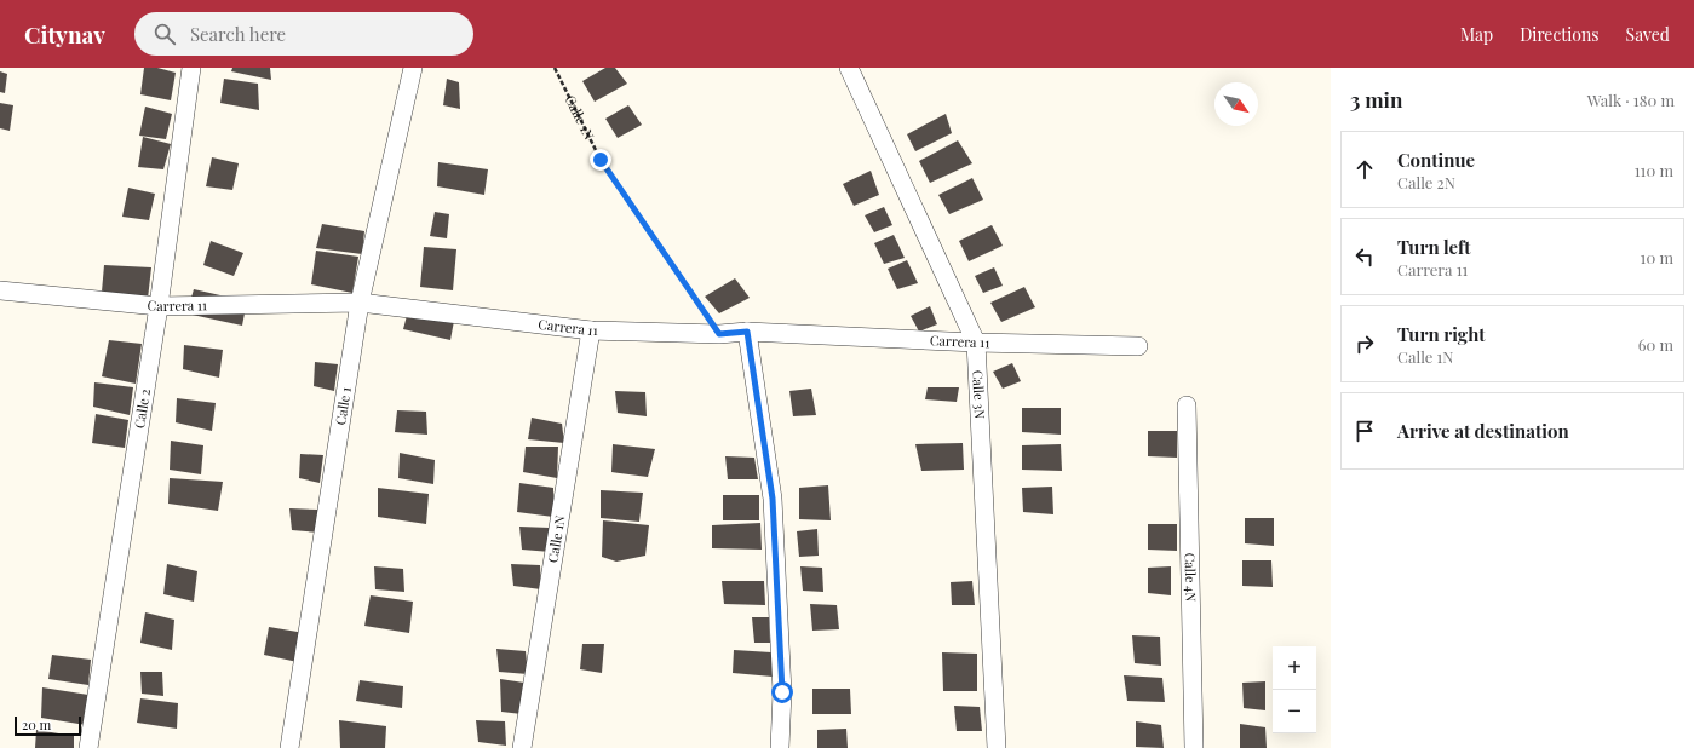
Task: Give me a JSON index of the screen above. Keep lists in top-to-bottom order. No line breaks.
{"streets":{"street":["Calle 1N","Carrera 11","Calle 3N","Calle 1","Calle 2","Calle 4N"]},"crossings":[["Calle 1N","Carrera 11"],["Carrera 11","Calle 3N"],["Carrera 11","Calle 1"],["Carrera 11","Calle 2"]],"scale_bar":"20 m","north":"bottom right","page":{"header":"Citynav","search":"Search here","nav":["Map","Directions","Saved"],"heading":["3 min","Walk · 180 m"],"list":[["Continue","Calle 2N","110 m"],["Turn left","Carrera 11","10 m"],["Turn right","Calle 1N","60 m"],"Arrive at destination"],"map_buttons":["+","−"],"scale":"20 m"}}
